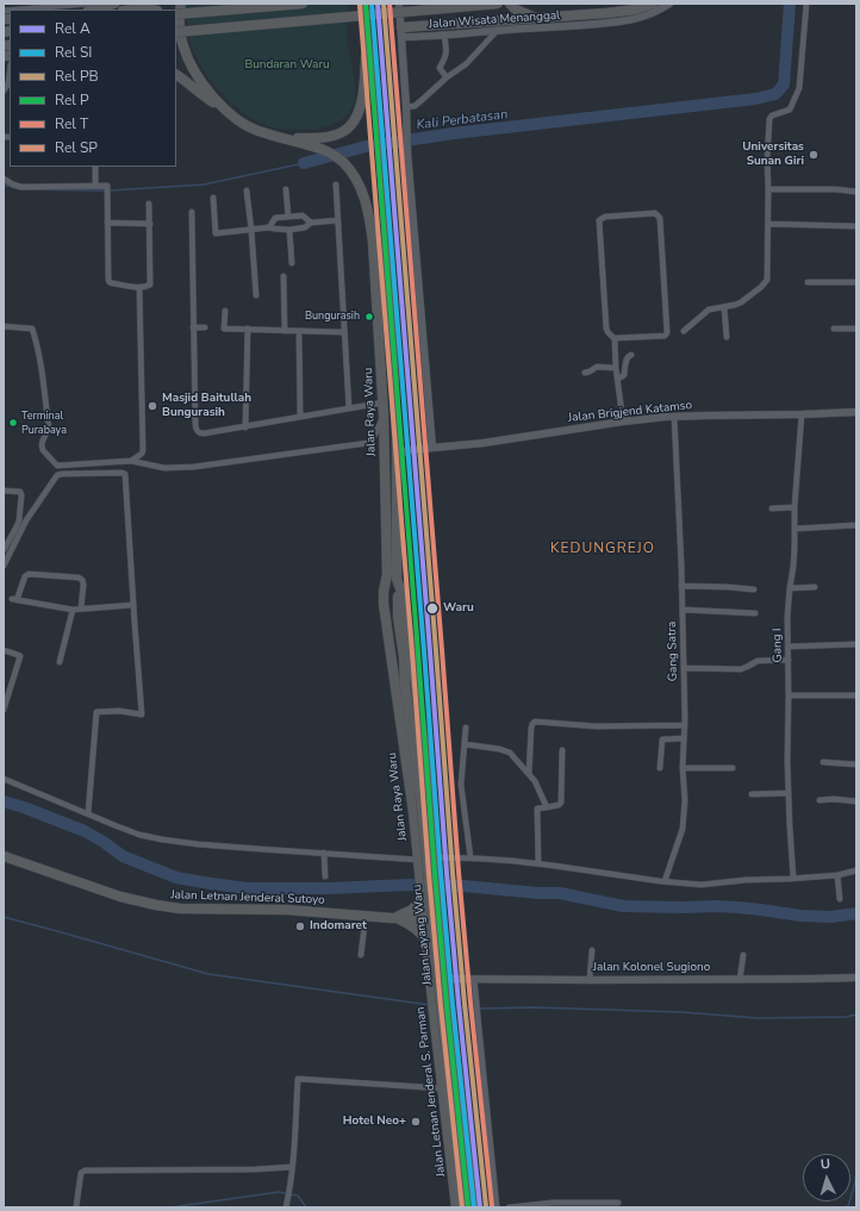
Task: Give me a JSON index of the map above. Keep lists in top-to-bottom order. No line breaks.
{"streets":{"highway":["Jalan Raya Waru","Jalan Letnan Jenderal Sutoyo","Jalan Layang Waru","Jalan Letnan Jenderal S. Parman"],"street":["Jalan Wisata Menanggal","Jalan Brigjend Katamso","Gang I","Gang Satra","Jalan Kolonel Sugiono"]},"crossings":[["Jalan Raya Waru","Jalan Letnan Jenderal Sutoyo"],["Jalan Raya Waru","Jalan Layang Waru"],["Jalan Raya Waru","Jalan Letnan Jenderal S. Parman"],["Jalan Brigjend Katamso","Gang I"],["Jalan Brigjend Katamso","Gang Satra"],["Jalan Letnan Jenderal Sutoyo","Jalan Letnan Jenderal S. Parman"]],"districts":["KEDUNGREJO"],"water":["Kali Perbatasan"],"parks":["Bundaran Waru"],"places":["Universitas Sunan Giri","Bungurasih","Masjid Baitullah Bungurasih","Terminal Purabaya","Waru","Indomaret","Hotel Neo+"],"lines":["rail line A","rail line SI","rail line PB","rail line T","rail line P","rail line SP"],"legend":["Rel A","Rel SI","Rel PB","Rel P","Rel T","Rel SP"],"north":"top"}
